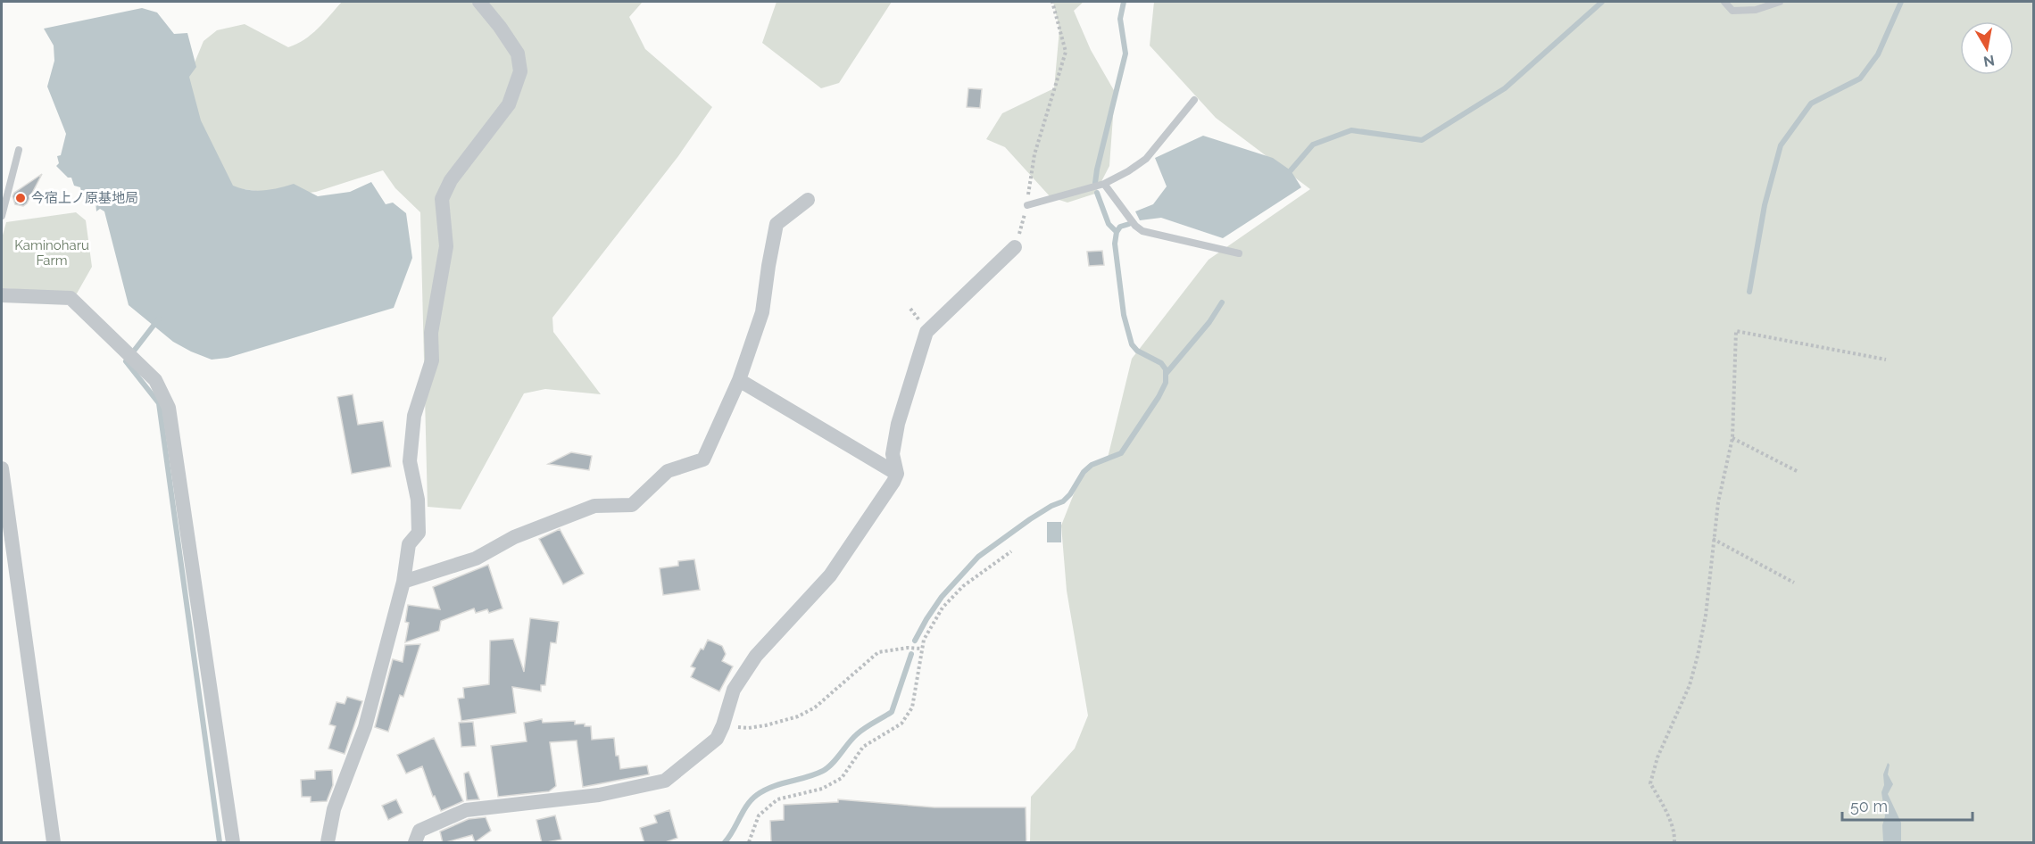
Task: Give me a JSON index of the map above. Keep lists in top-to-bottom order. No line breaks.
{"parks":["Kaminoharu Farm"],"places":["今宿上ノ原基地局"],"scale_bar":"50 m","north":"bottom"}
